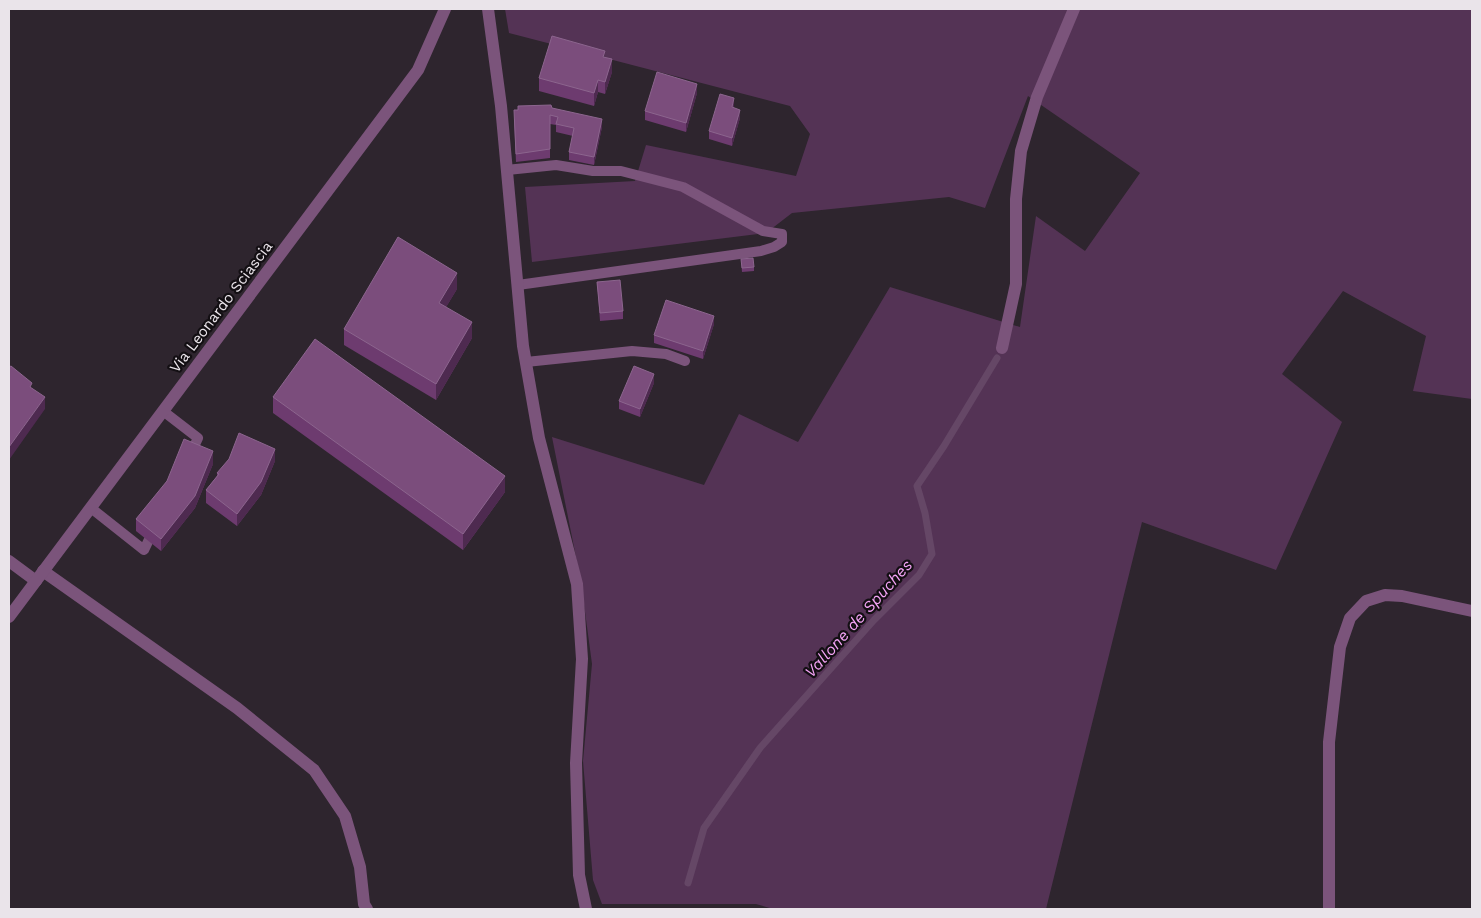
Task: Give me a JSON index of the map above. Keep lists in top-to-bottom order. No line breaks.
{"streets":{"street":["Via Leonardo Sciascia"]},"water":["Vallone de Spuches"]}
